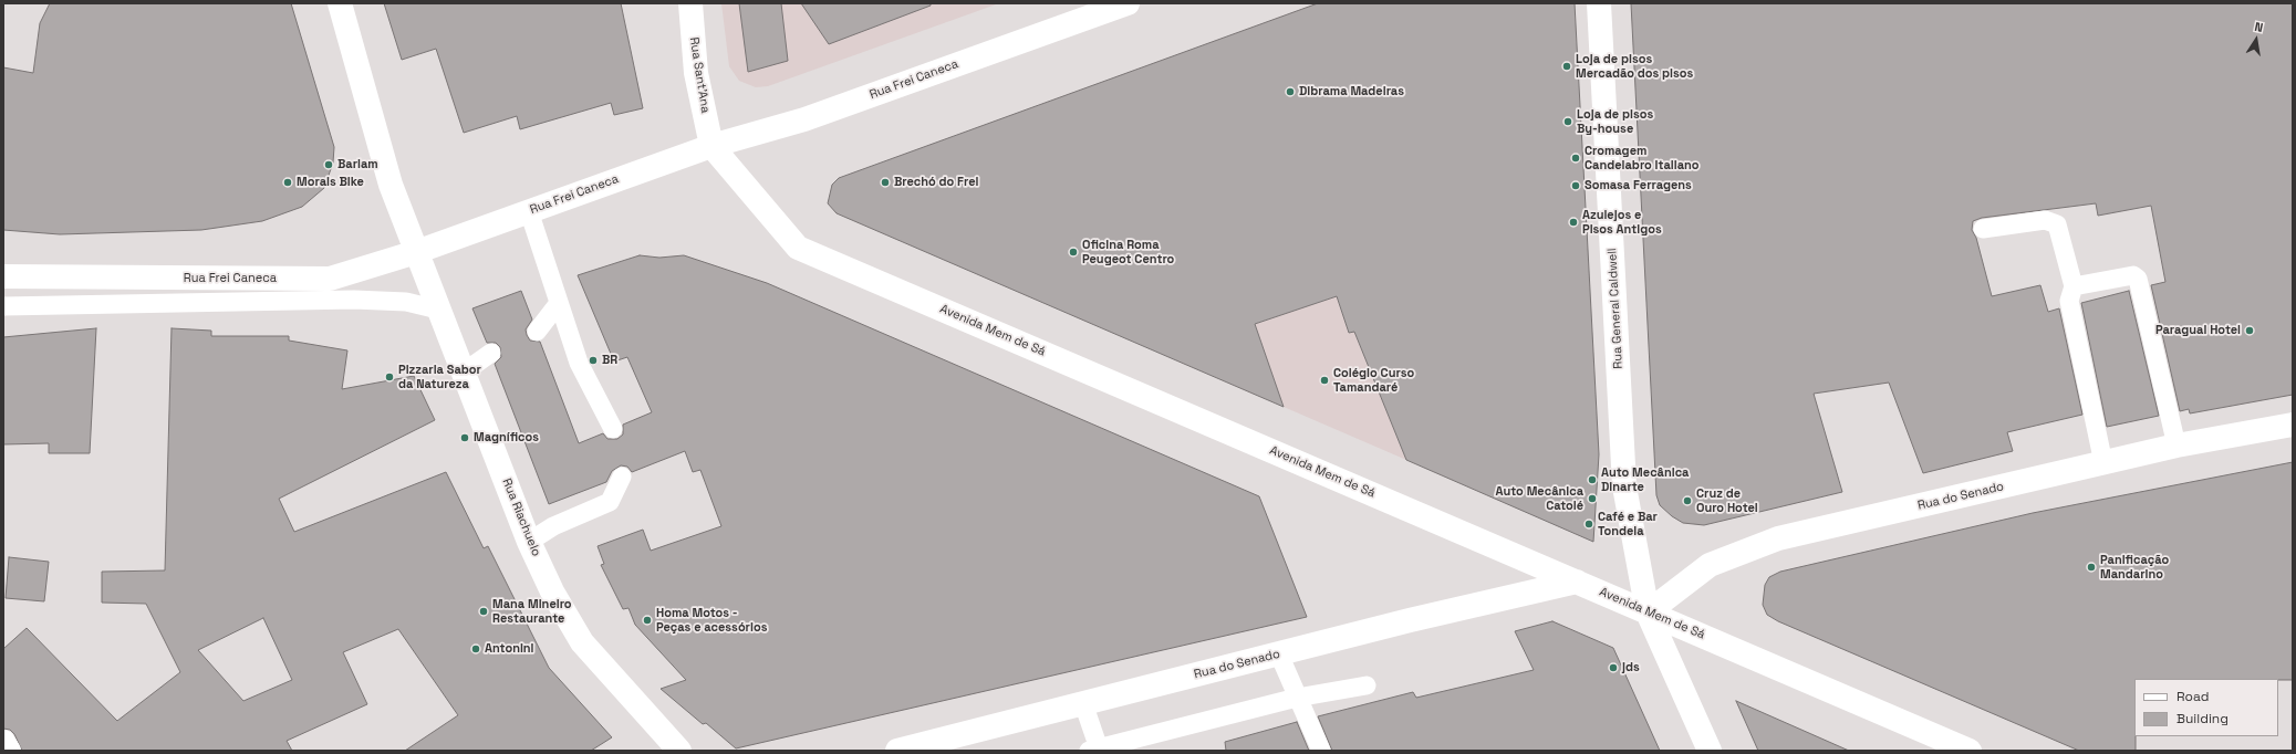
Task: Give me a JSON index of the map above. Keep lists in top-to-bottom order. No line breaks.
{"streets":{"main road":["Rua Sant'Ana","Rua Frei Caneca","Rua General Caldwell","Avenida Mem de Sá","Rua do Senado","Rua Riachuelo"]},"crossings":[["Rua Sant'Ana","Rua Frei Caneca"],["Rua Sant'Ana","Avenida Mem de Sá"],["Rua Frei Caneca","Avenida Mem de Sá"],["Rua Frei Caneca","Rua Riachuelo"],["Rua General Caldwell","Avenida Mem de Sá"],["Rua General Caldwell","Rua do Senado"],["Avenida Mem de Sá","Rua do Senado"]],"places":["Loja de pisos Mercadão dos pisos","Dibrama Madeiras","Loja de pisos By-house","Cromagem Candelabro Italiano","Barlam","Morais Bike","Brechó do Frei","Somasa Ferragens","Azulejos e Pisos Antigos","Oficina Roma Peugeot Centro","Paraguai Hotel","BR","Pizzaria Sabor da Natureza","Colégio Curso Tamandaré","Magníficos","Auto Mecânica Dinarte","Auto Mecânica Catolé","Cruz de Ouro Hotel","Café e Bar Tondela","Panificação Mandarino","Mana Mineiro Restaurante","Homa Motos - Peças e acessórios","Antonini","jds"],"legend":["Road","Building"],"north":"top"}
